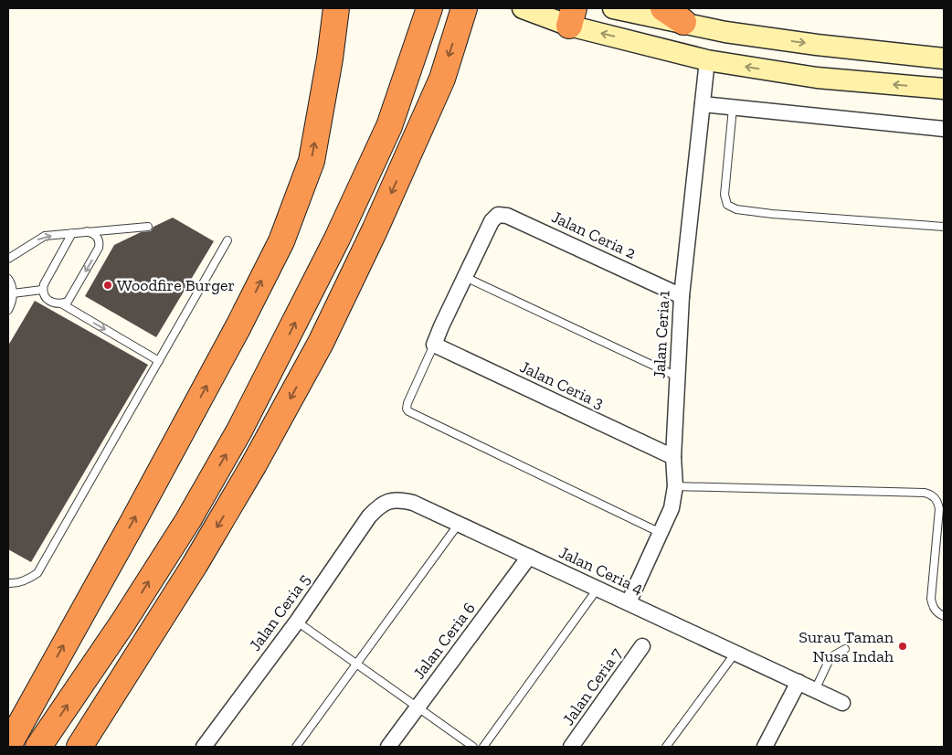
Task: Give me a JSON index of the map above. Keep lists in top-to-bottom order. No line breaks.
{"streets":{"street":["Jalan Ceria 2","Jalan Ceria 1","Jalan Ceria 3","Jalan Ceria 4","Jalan Ceria 5","Jalan Ceria 6","Jalan Ceria 7"]},"crossings":[["Jalan Ceria 2","Jalan Ceria 1"],["Jalan Ceria 1","Jalan Ceria 3"],["Jalan Ceria 1","Jalan Ceria 4"],["Jalan Ceria 4","Jalan Ceria 5"],["Jalan Ceria 4","Jalan Ceria 6"]],"places":["Woodfire Burger","Surau Taman Nusa Indah"]}
